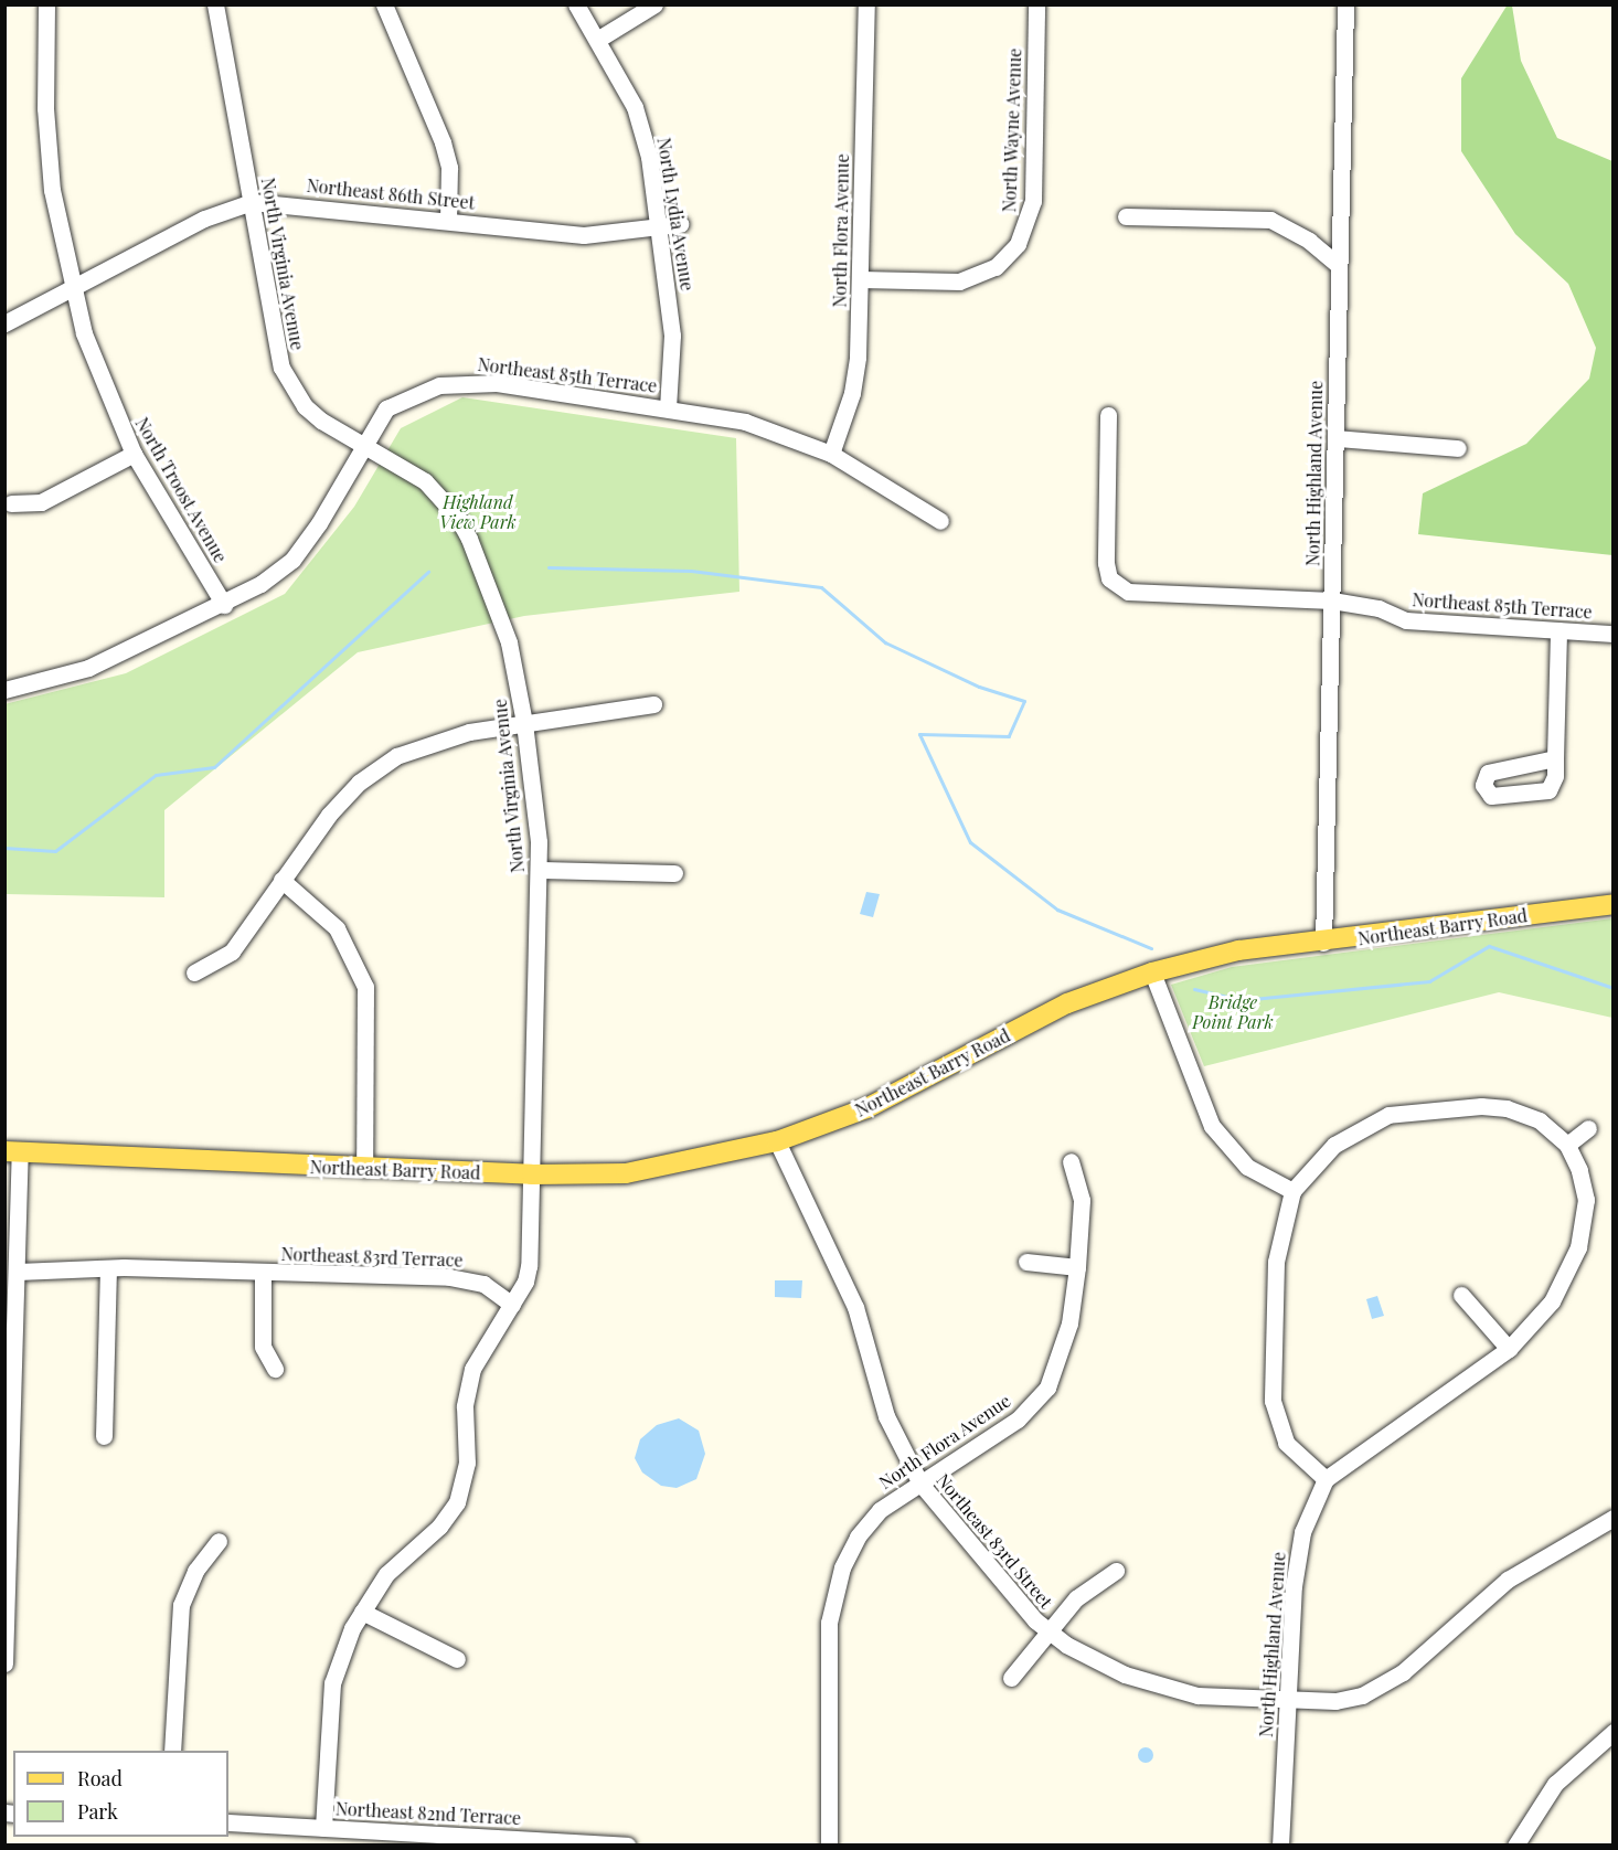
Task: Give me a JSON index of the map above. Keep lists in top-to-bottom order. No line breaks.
{"streets":{"main road":["Northeast Barry Road"],"street":["North Wayne Avenue","Northeast 86th Street","North Lydia Avenue","North Flora Avenue","North Virginia Avenue","Northeast 85th Terrace","North Highland Avenue","North Troost Avenue","Northeast 83rd Terrace","Northeast 83rd Street","Northeast 82nd Terrace"]},"crossings":[["North Wayne Avenue","North Flora Avenue"],["Northeast 86th Street","North Lydia Avenue"],["Northeast 86th Street","North Virginia Avenue"],["Northeast 86th Street","North Troost Avenue"],["North Lydia Avenue","Northeast 85th Terrace"],["North Flora Avenue","Northeast 85th Terrace"],["North Flora Avenue","Northeast 83rd Street"],["North Virginia Avenue","Northeast 85th Terrace"],["North Virginia Avenue","Northeast Barry Road"],["North Virginia Avenue","Northeast 83rd Terrace"],["North Virginia Avenue","Northeast 82nd Terrace"],["Northeast 85th Terrace","North Highland Avenue"],["Northeast 85th Terrace","North Troost Avenue"],["North Highland Avenue","Northeast Barry Road"],["North Highland Avenue","Northeast 83rd Street"],["Northeast Barry Road","Northeast 83rd Street"]],"parks":["Highland View Park","Bridge Point Park"],"legend":["Road","Park"]}
